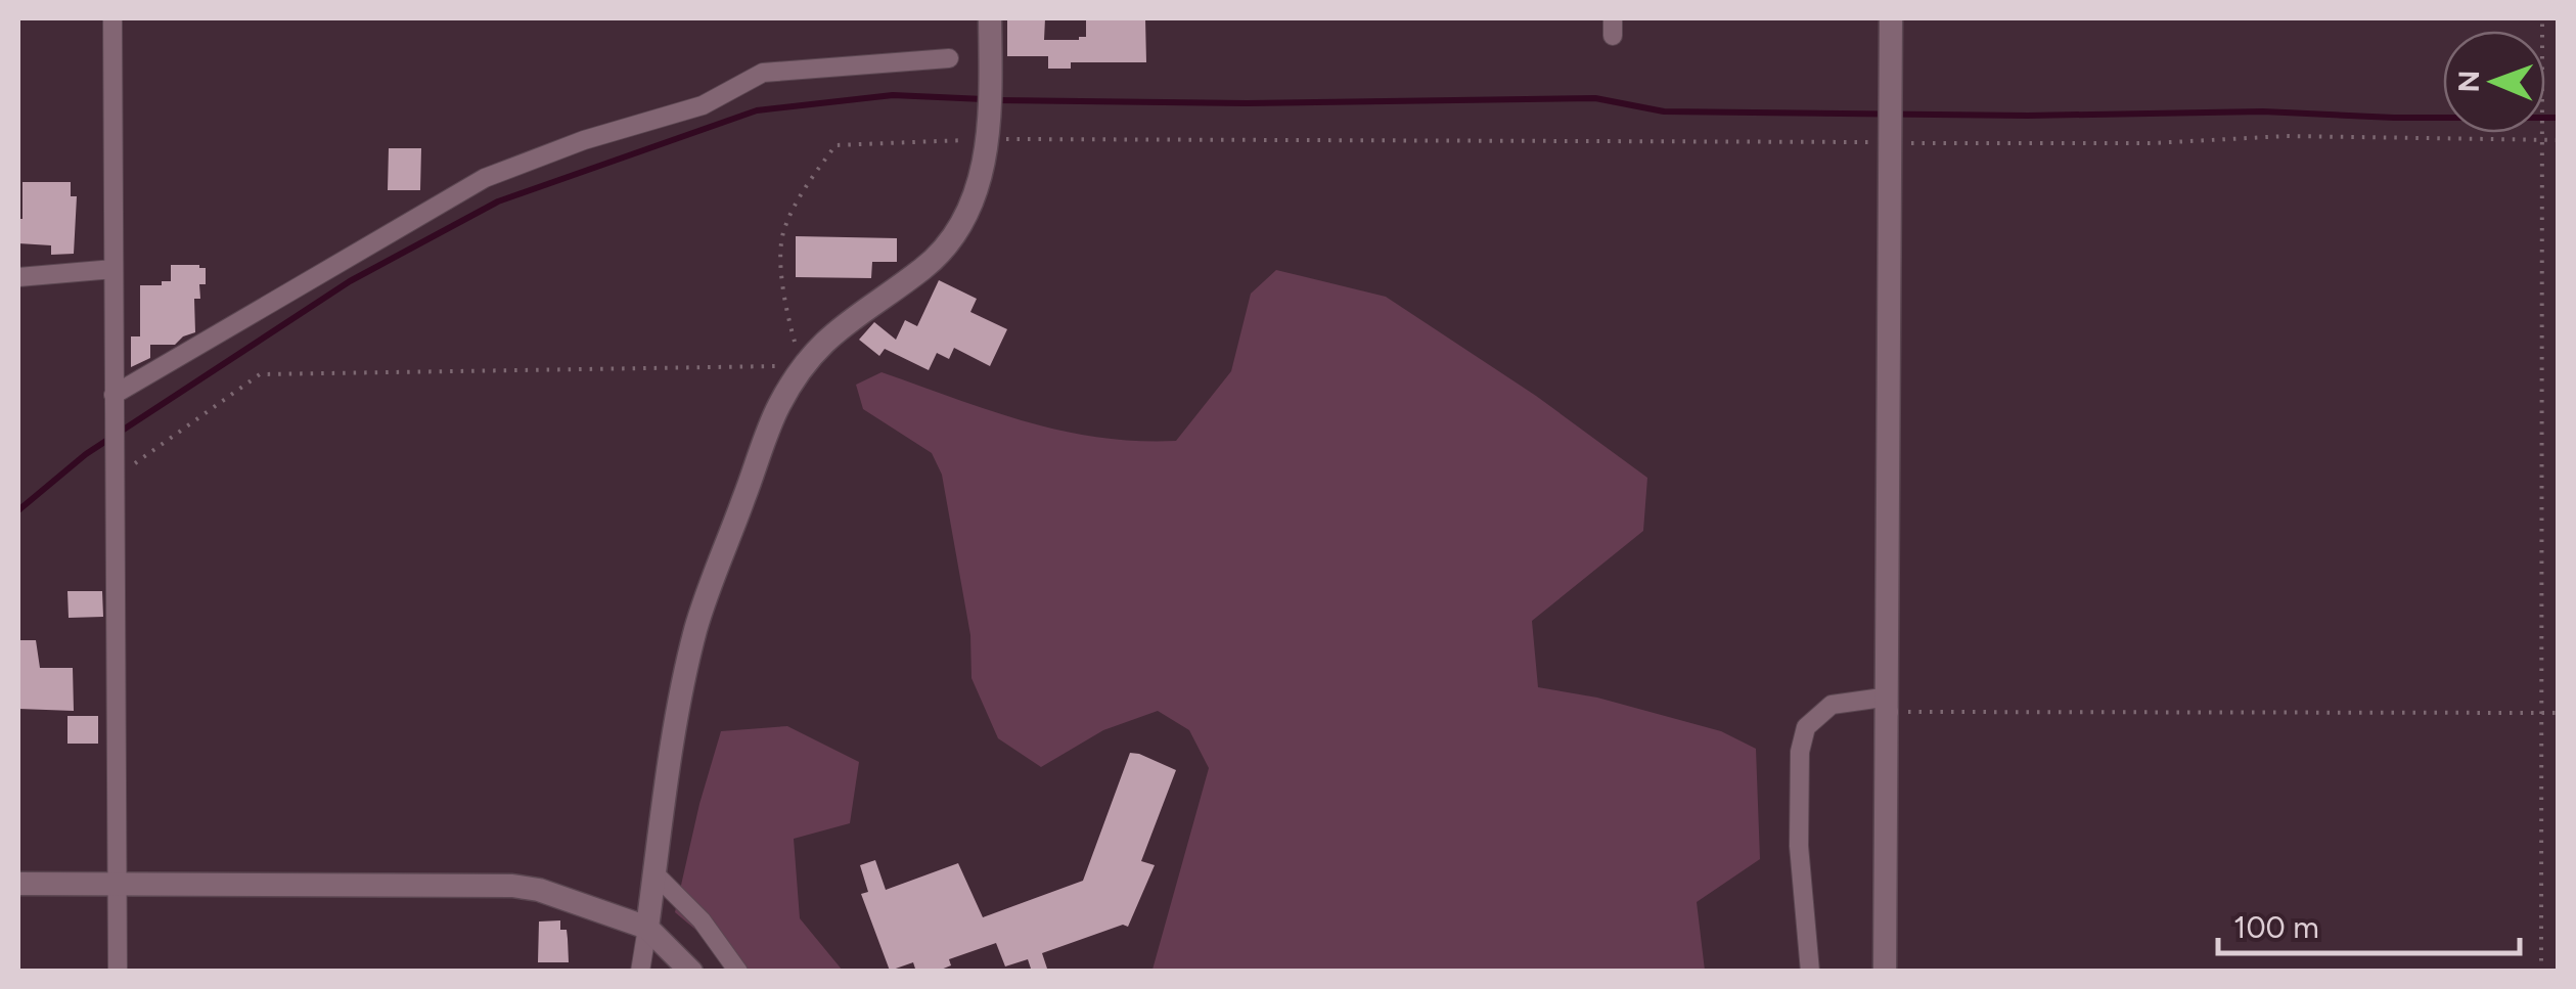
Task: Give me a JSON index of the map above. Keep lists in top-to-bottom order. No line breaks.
{"scale_bar":"100 m","north":"left"}
